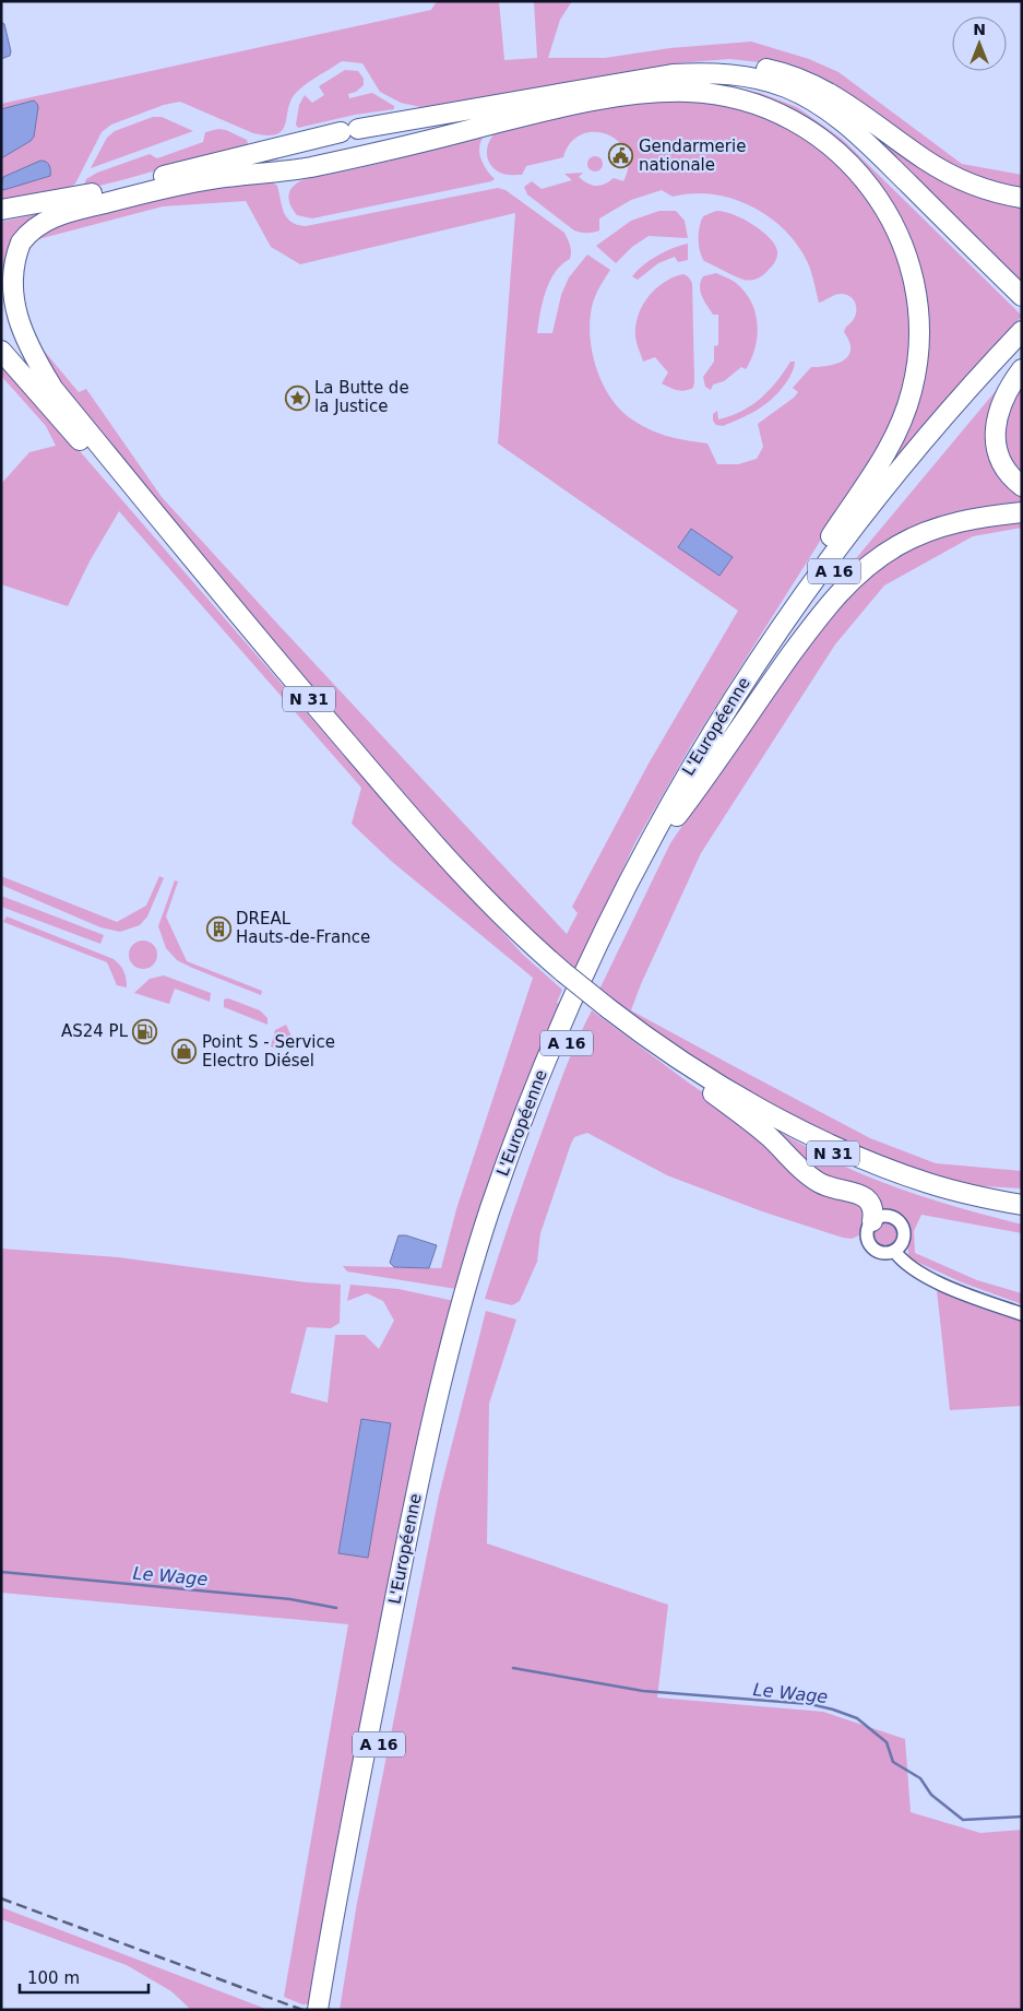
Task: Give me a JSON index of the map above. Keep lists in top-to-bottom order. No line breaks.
{"streets":{"highway":["A 16","N 31","L'Européenne"]},"water":["Le Wage"],"places":{"public building":["Gendarmerie nationale"],"place":["La Butte de la Justice"],"building":["DREAL Hauts-de-France"],"fuel station":["AS24 PL"],"shop":["Point S - Service Electro Diésel"]},"scale_bar":"100 m","north":"top"}
